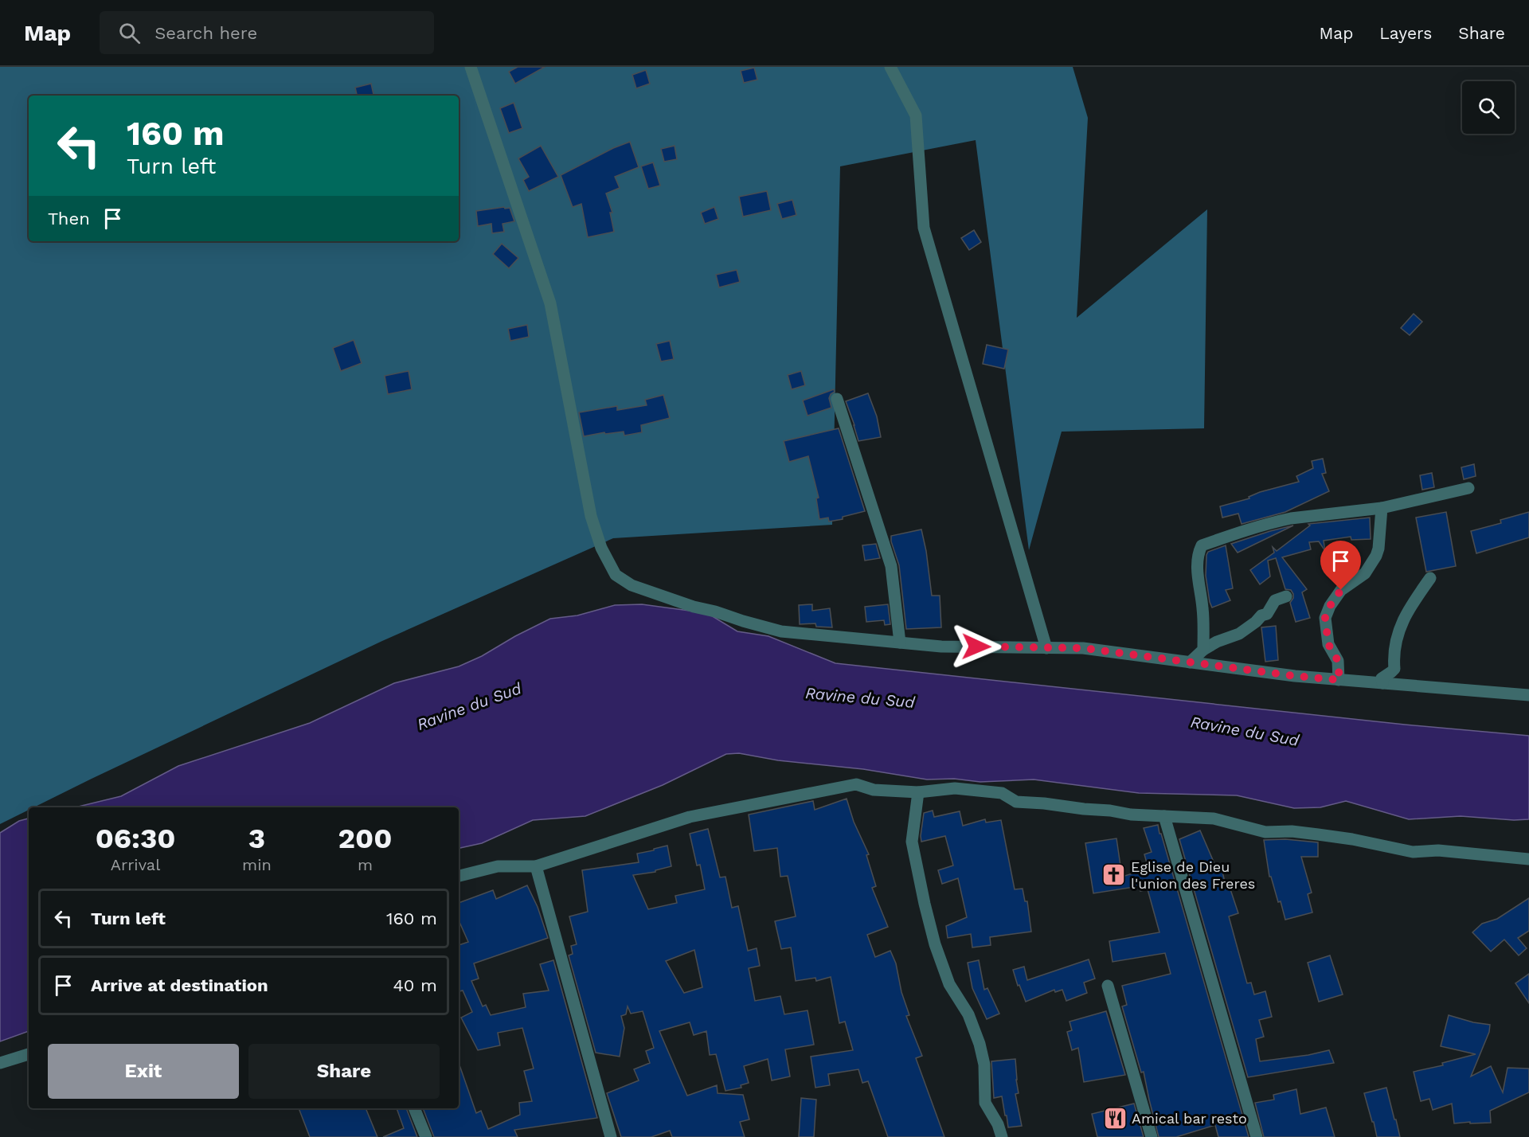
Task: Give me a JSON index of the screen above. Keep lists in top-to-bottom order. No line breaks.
{"water":["Ravine du Sud"],"places":{"church":["Eglise de Dieu l'union des Freres"],"restaurant":["Amical bar resto"]},"page":{"header":"Map","search":"Search here","nav":["Map","Layers","Share"],"turn":["160 m","Turn left"],"then":"Then","eta":["06:30","Arrival","3","min","200","m"],"list":[{"name":"Turn left","value":"160 m"},{"name":"Arrive at destination","value":"40 m"}],"buttons":["Exit","Share"]}}
